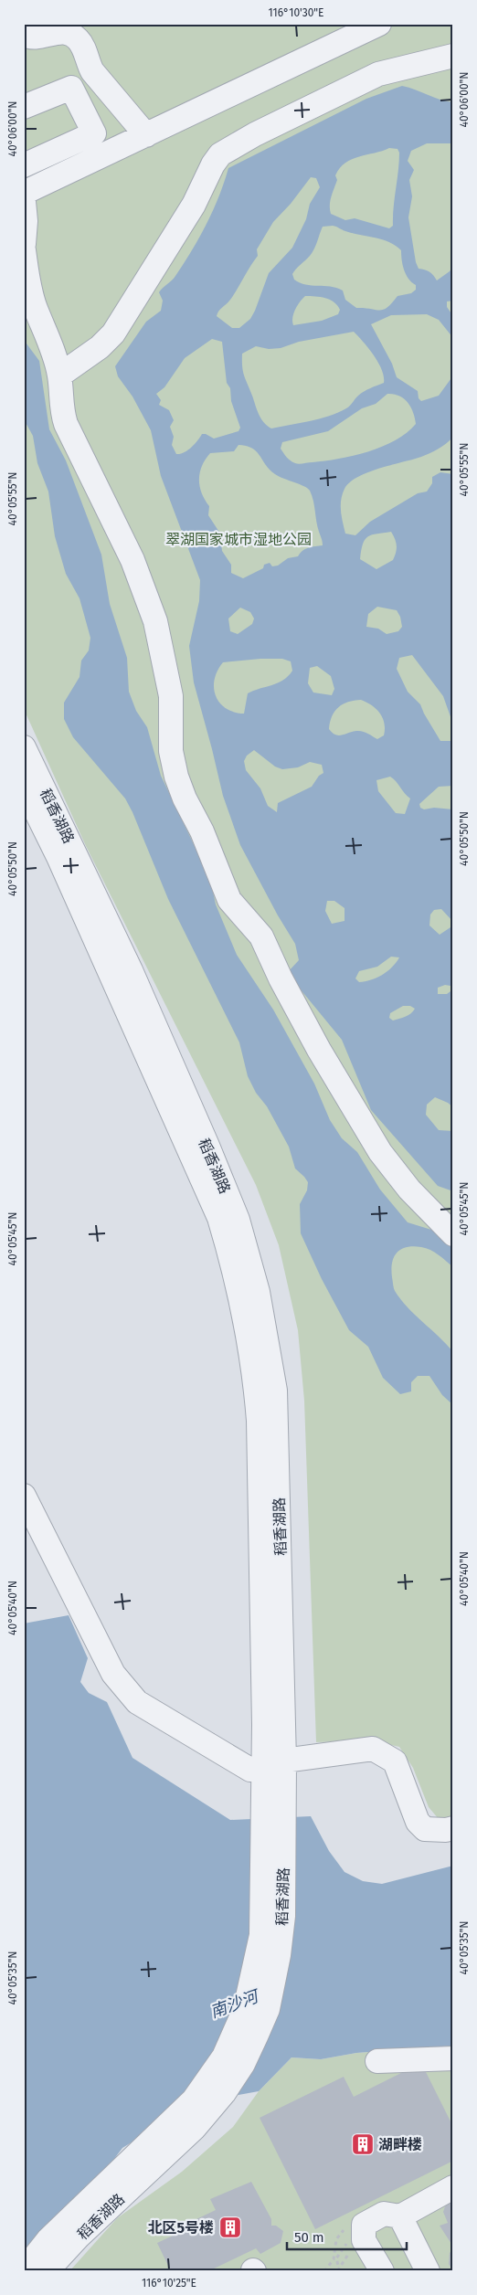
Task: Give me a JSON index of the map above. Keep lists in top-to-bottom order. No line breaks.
{"streets":{"street":["稻香湖路"]},"water":["南沙河"],"parks":["翠湖国家城市湿地公园"],"places":{"building":["湖畔楼","北区5号楼"]},"scale_bar":"50 m","coordinates":["116°10'30\"E","40°06'00\"N","40°05'55\"N","40°05'50\"N","40°05'45\"N","40°05'40\"N","40°05'35\"N","116°10'25\"E"]}
